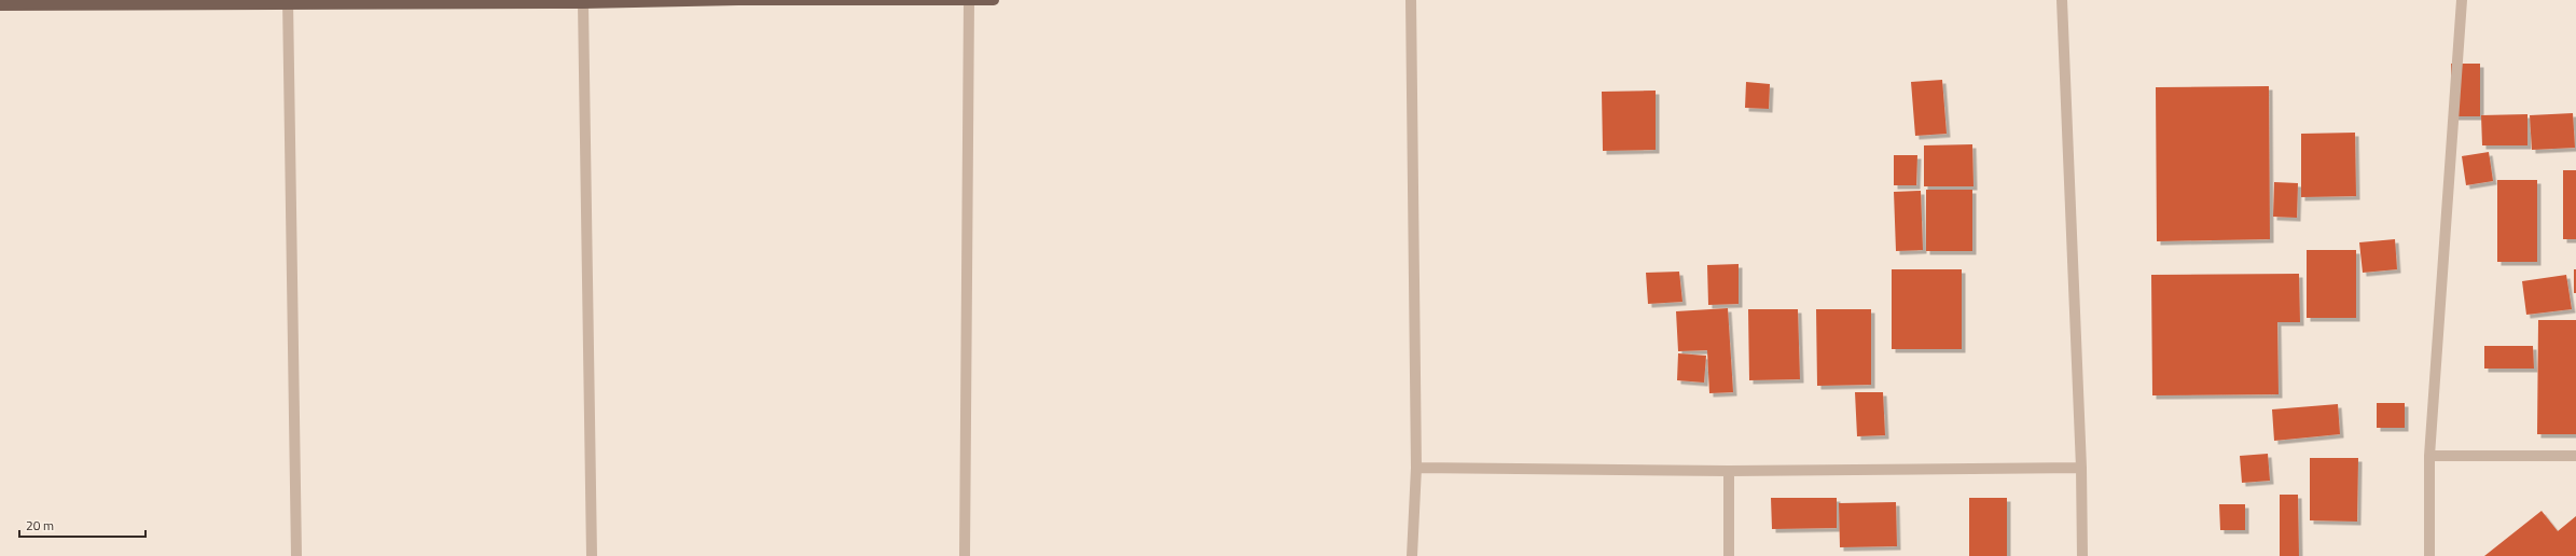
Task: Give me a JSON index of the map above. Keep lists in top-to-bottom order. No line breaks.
{"scale_bar":"20 m"}
